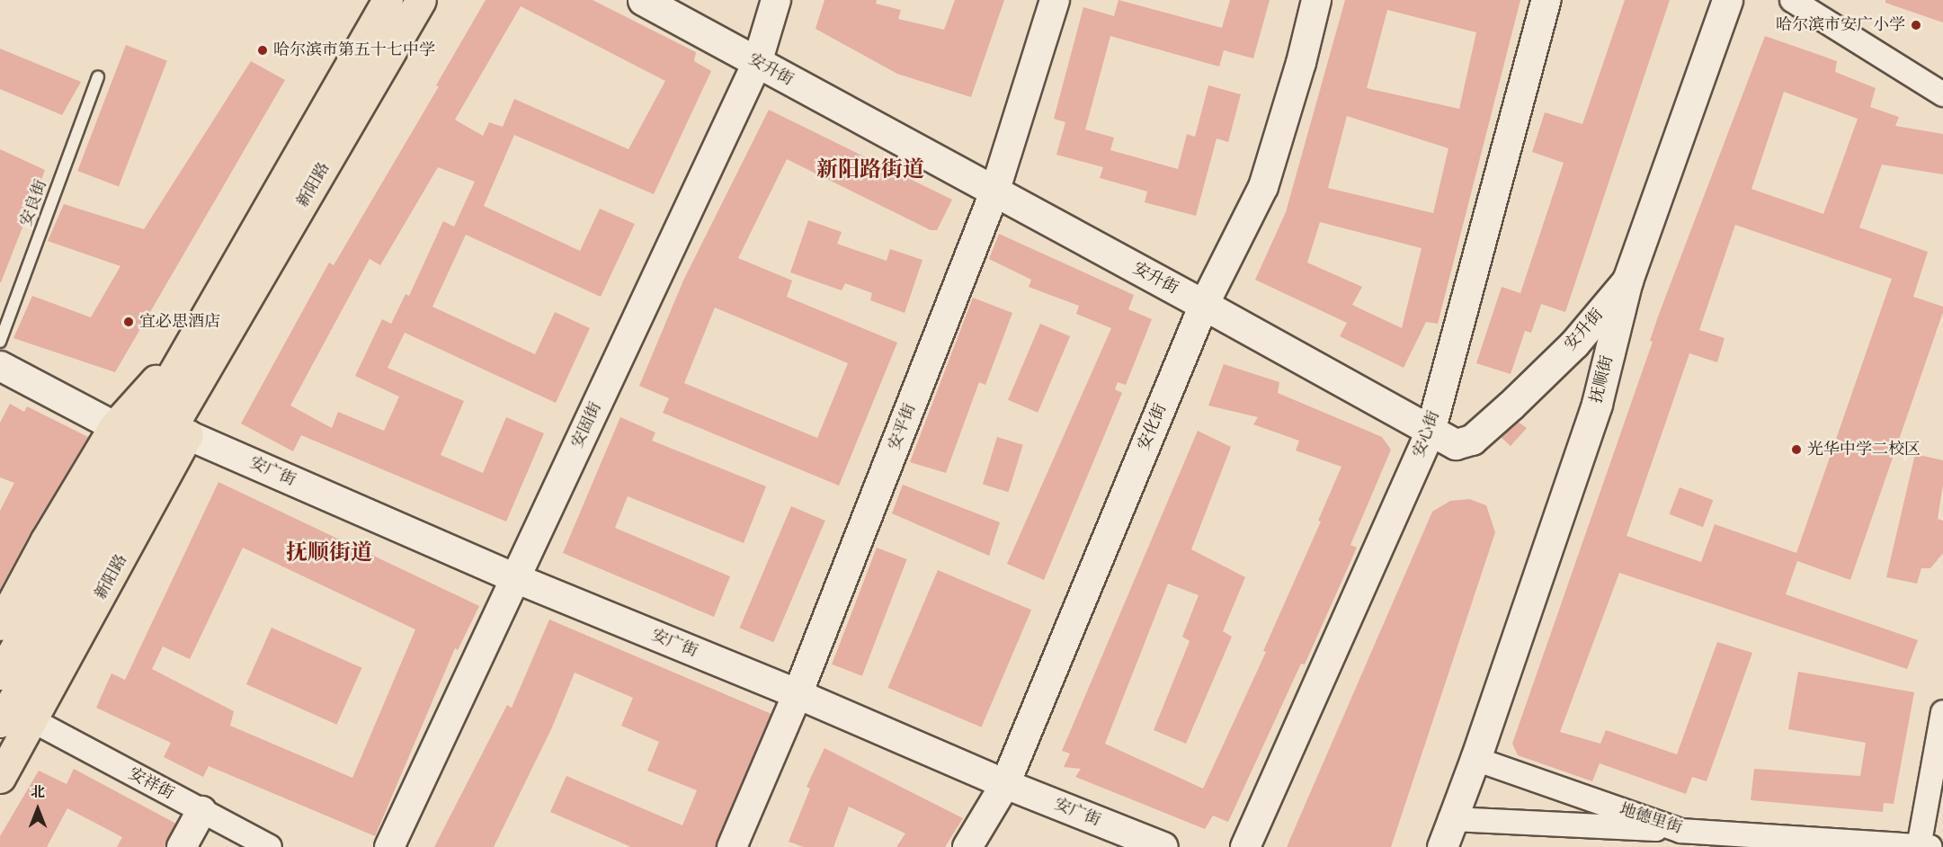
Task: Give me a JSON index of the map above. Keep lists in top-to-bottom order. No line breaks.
{"streets":{"highway":["新阳路"],"main road":["安升街","抚顺街"],"street":["安固街","安平街","安化街","安心街","安广街","安祥街","地德里街"],"lane":["安良街"]},"crossings":[["安升街","抚顺街"],["安升街","安固街"],["安升街","安平街"],["安升街","安化街"],["安升街","安心街"],["新阳路","安广街"],["新阳路","安祥街"],["抚顺街","地德里街"],["安固街","安广街"],["安平街","安广街"],["安化街","安广街"]],"districts":["新阳路街道","抚顺街道"],"places":["哈尔滨市安广小学","哈尔滨市第五十七中学","宜必思酒店","光华中学二校区"],"north":"top"}
